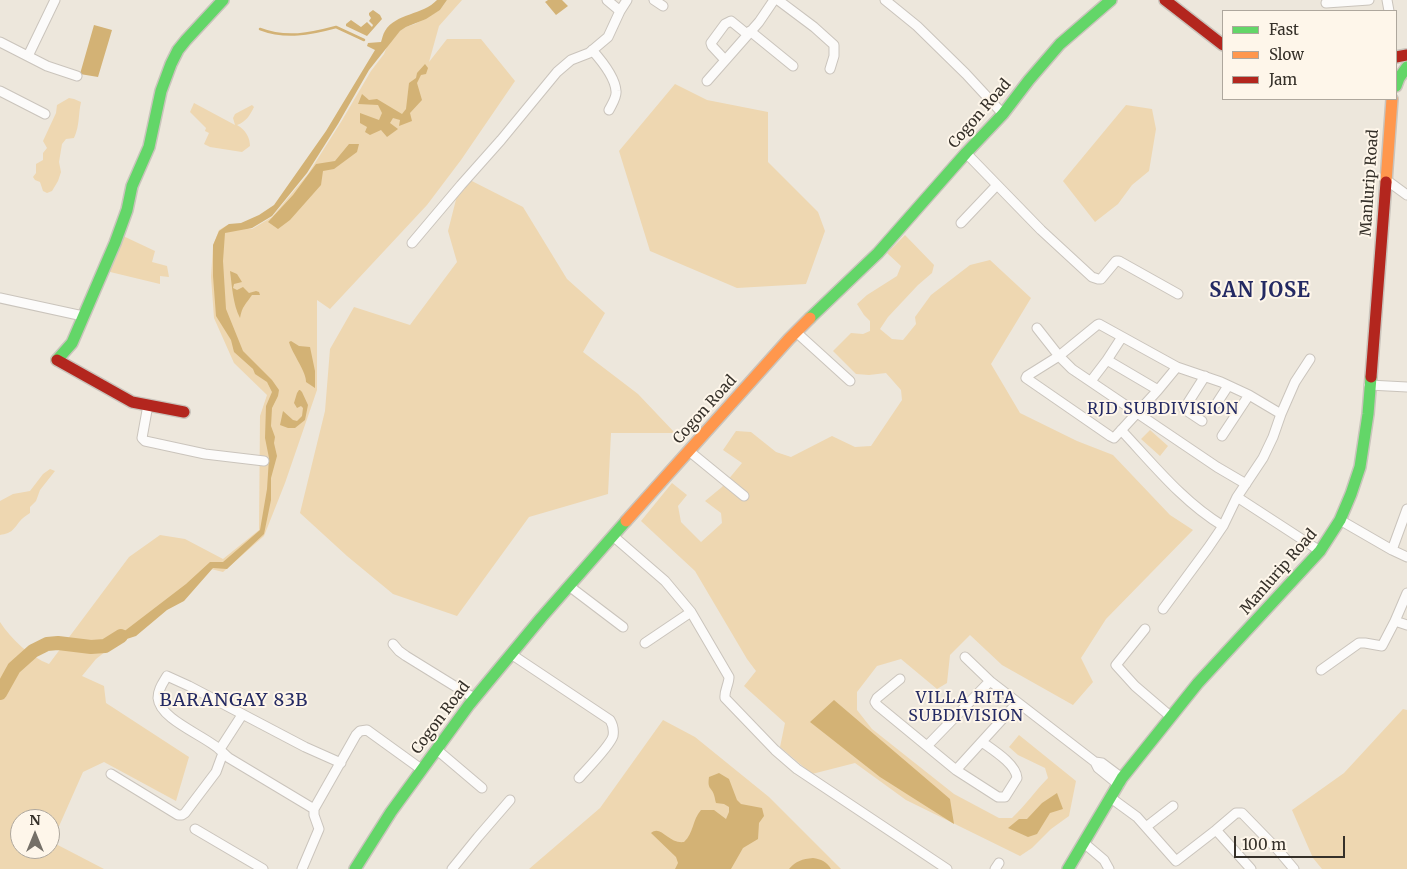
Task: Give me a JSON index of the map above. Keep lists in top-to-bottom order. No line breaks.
{"streets":{"street":["Cogon Road","Manlurip Road"]},"districts":["SAN JOSE","RJD SUBDIVISION","VILLA RITA SUBDIVISION","BARANGAY 83B"],"legend":["Fast","Slow","Jam"],"scale_bar":"100 m","north":"top"}
